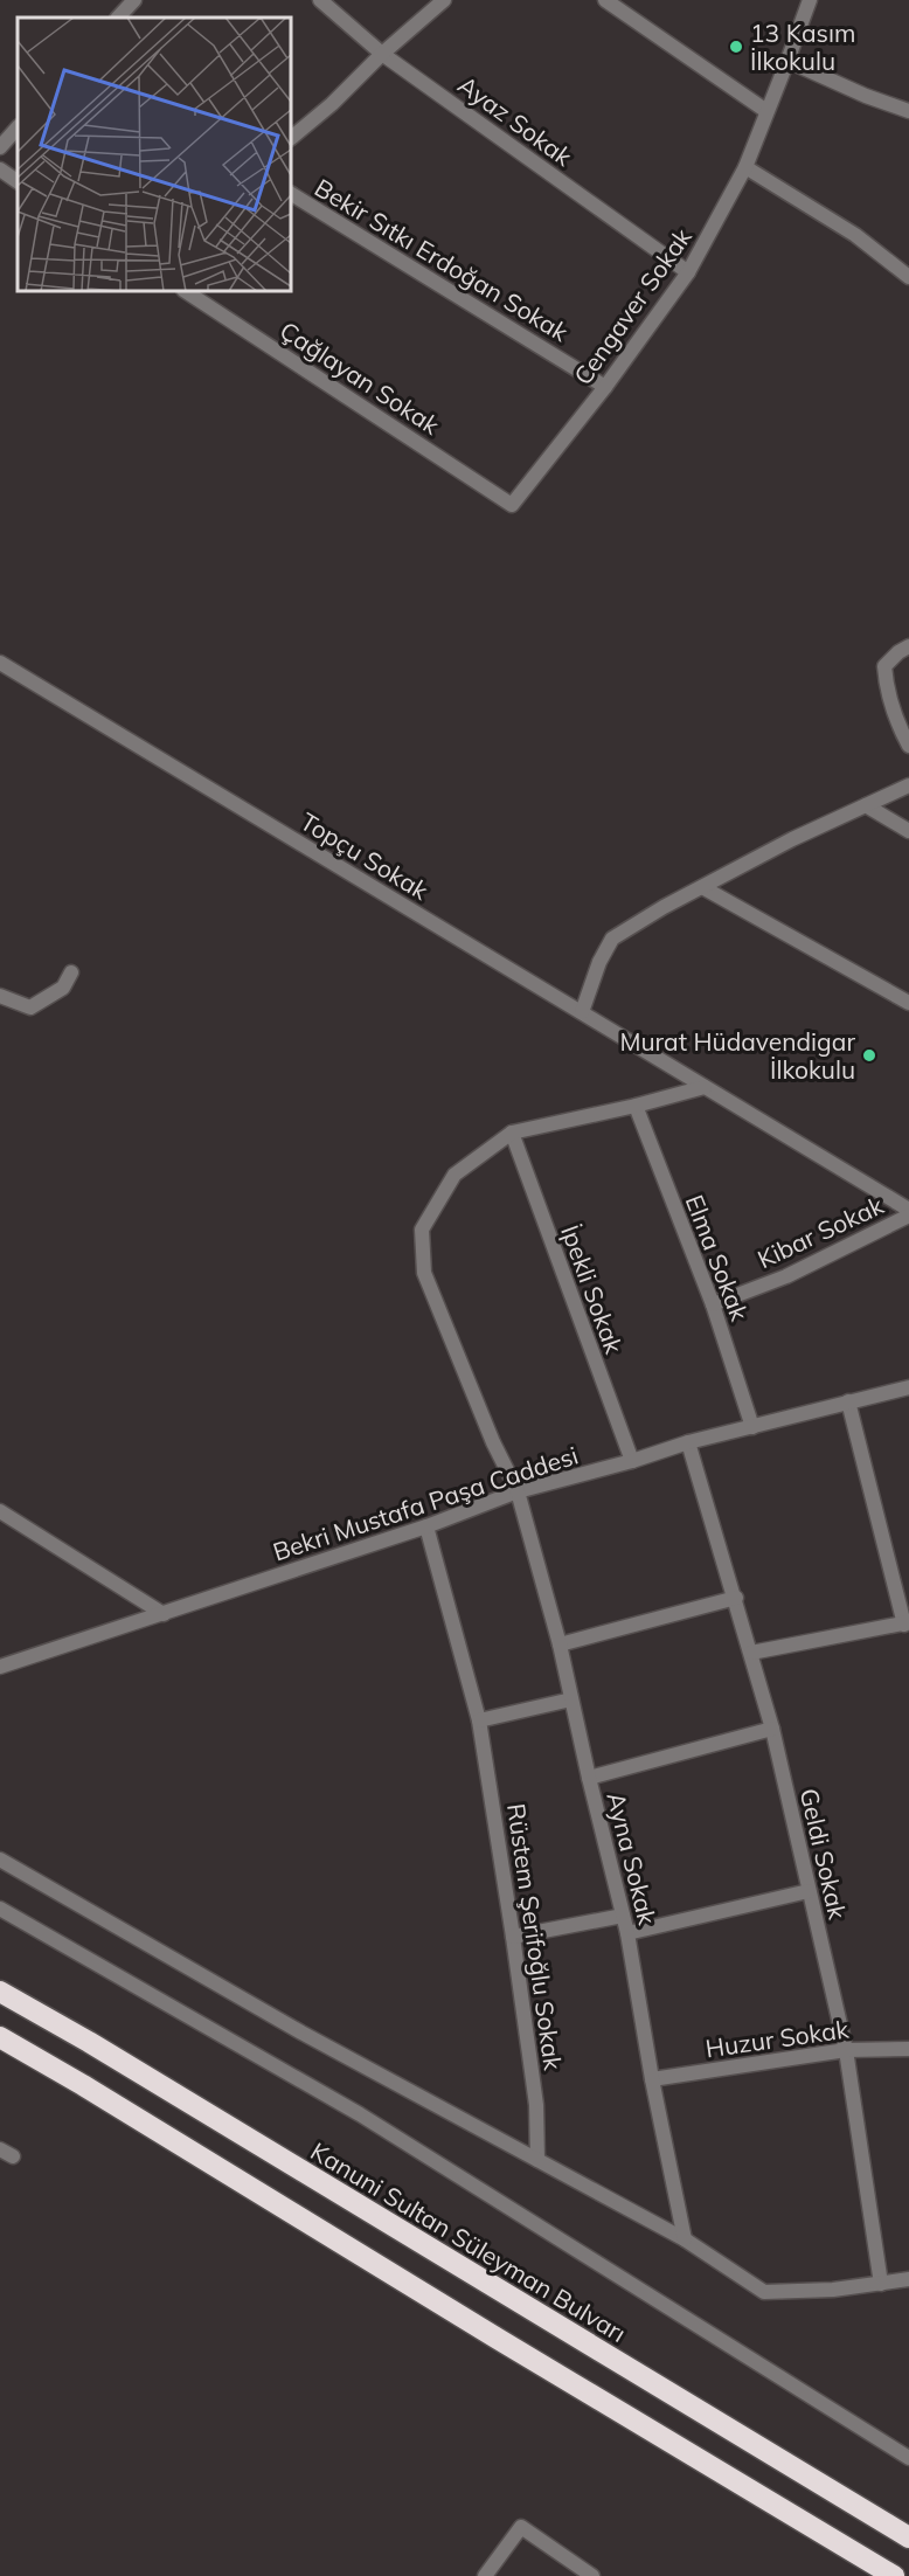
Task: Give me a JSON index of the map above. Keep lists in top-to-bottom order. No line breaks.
{"streets":{"highway":["Kanuni Sultan Süleyman Bulvarı"],"street":["Ayaz Sokak","Bekir Sıtkı Erdoğan Sokak","Cengaver Sokak","Çağlayan Sokak","Topçu Sokak","Kibar Sokak","Elma Sokak","İpekli Sokak","Bekri Mustafa Paşa Caddesi","Geldi Sokak","Ayna Sokak","Rüstem Şerifoğlu Sokak","Huzur Sokak"]},"crossings":[["Ayaz Sokak","Cengaver Sokak"],["Bekir Sıtkı Erdoğan Sokak","Cengaver Sokak"],["Cengaver Sokak","Çağlayan Sokak"],["Kibar Sokak","Elma Sokak"],["Elma Sokak","Bekri Mustafa Paşa Caddesi"],["İpekli Sokak","Bekri Mustafa Paşa Caddesi"],["İpekli Sokak","Ayna Sokak"],["Bekri Mustafa Paşa Caddesi","Geldi Sokak"],["Bekri Mustafa Paşa Caddesi","Ayna Sokak"],["Bekri Mustafa Paşa Caddesi","Rüstem Şerifoğlu Sokak"],["Geldi Sokak","Huzur Sokak"],["Ayna Sokak","Huzur Sokak"]],"places":["13 Kasım İlkokulu","Murat Hüdavendigar İlkokulu"]}
